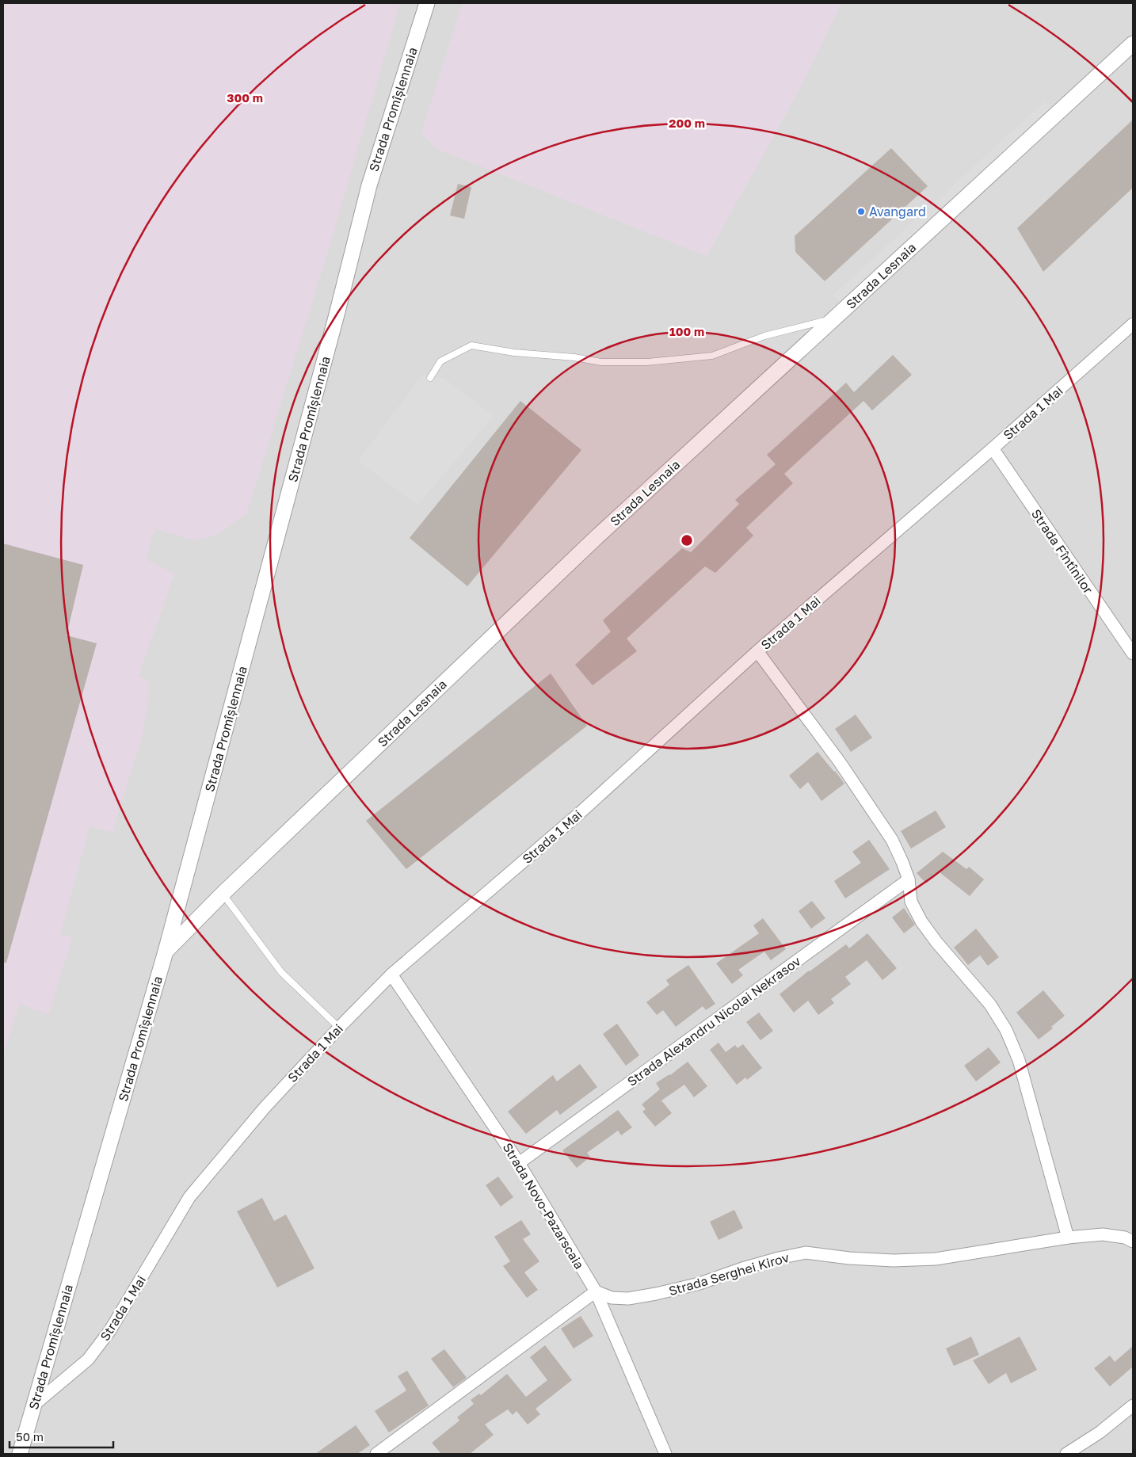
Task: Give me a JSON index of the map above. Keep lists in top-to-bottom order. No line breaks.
{"streets":{"street":["Strada Promîșlennaia","Strada Lesnaia","Strada 1 Mai","Strada Fîntînilor","Strada Alexandru Nicolai Nekrasov","Strada Novo-Pazarscaia","Strada Serghei Kirov"]},"crossings":[["Strada Promîșlennaia","Strada Lesnaia"],["Strada Promîșlennaia","Strada 1 Mai"],["Strada 1 Mai","Strada Fîntînilor"],["Strada 1 Mai","Strada Novo-Pazarscaia"],["Strada Alexandru Nicolai Nekrasov","Strada Novo-Pazarscaia"],["Strada Novo-Pazarscaia","Strada Serghei Kirov"]],"places":["Avangard"],"scale_bar":"50 m","rings":["300 m","200 m","100 m"]}
